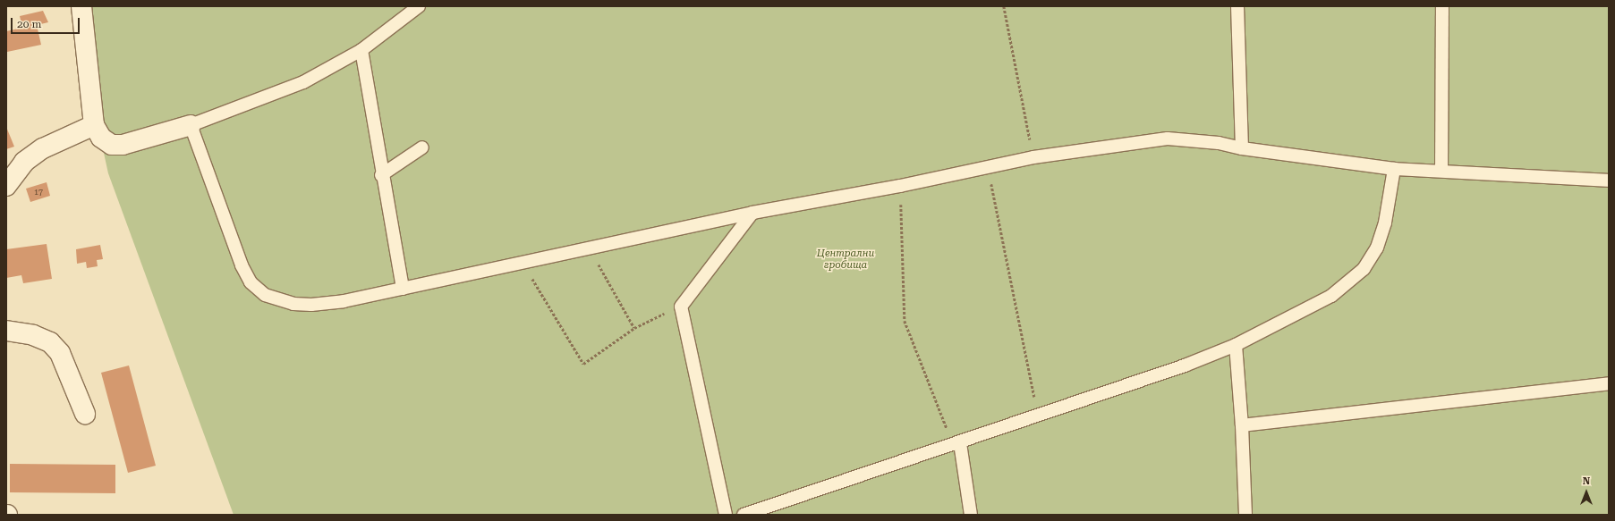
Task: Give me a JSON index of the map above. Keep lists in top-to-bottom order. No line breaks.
{"parks":["Централни гробища"],"house_numbers":["17"],"scale_bar":"20 m","north":"top"}
